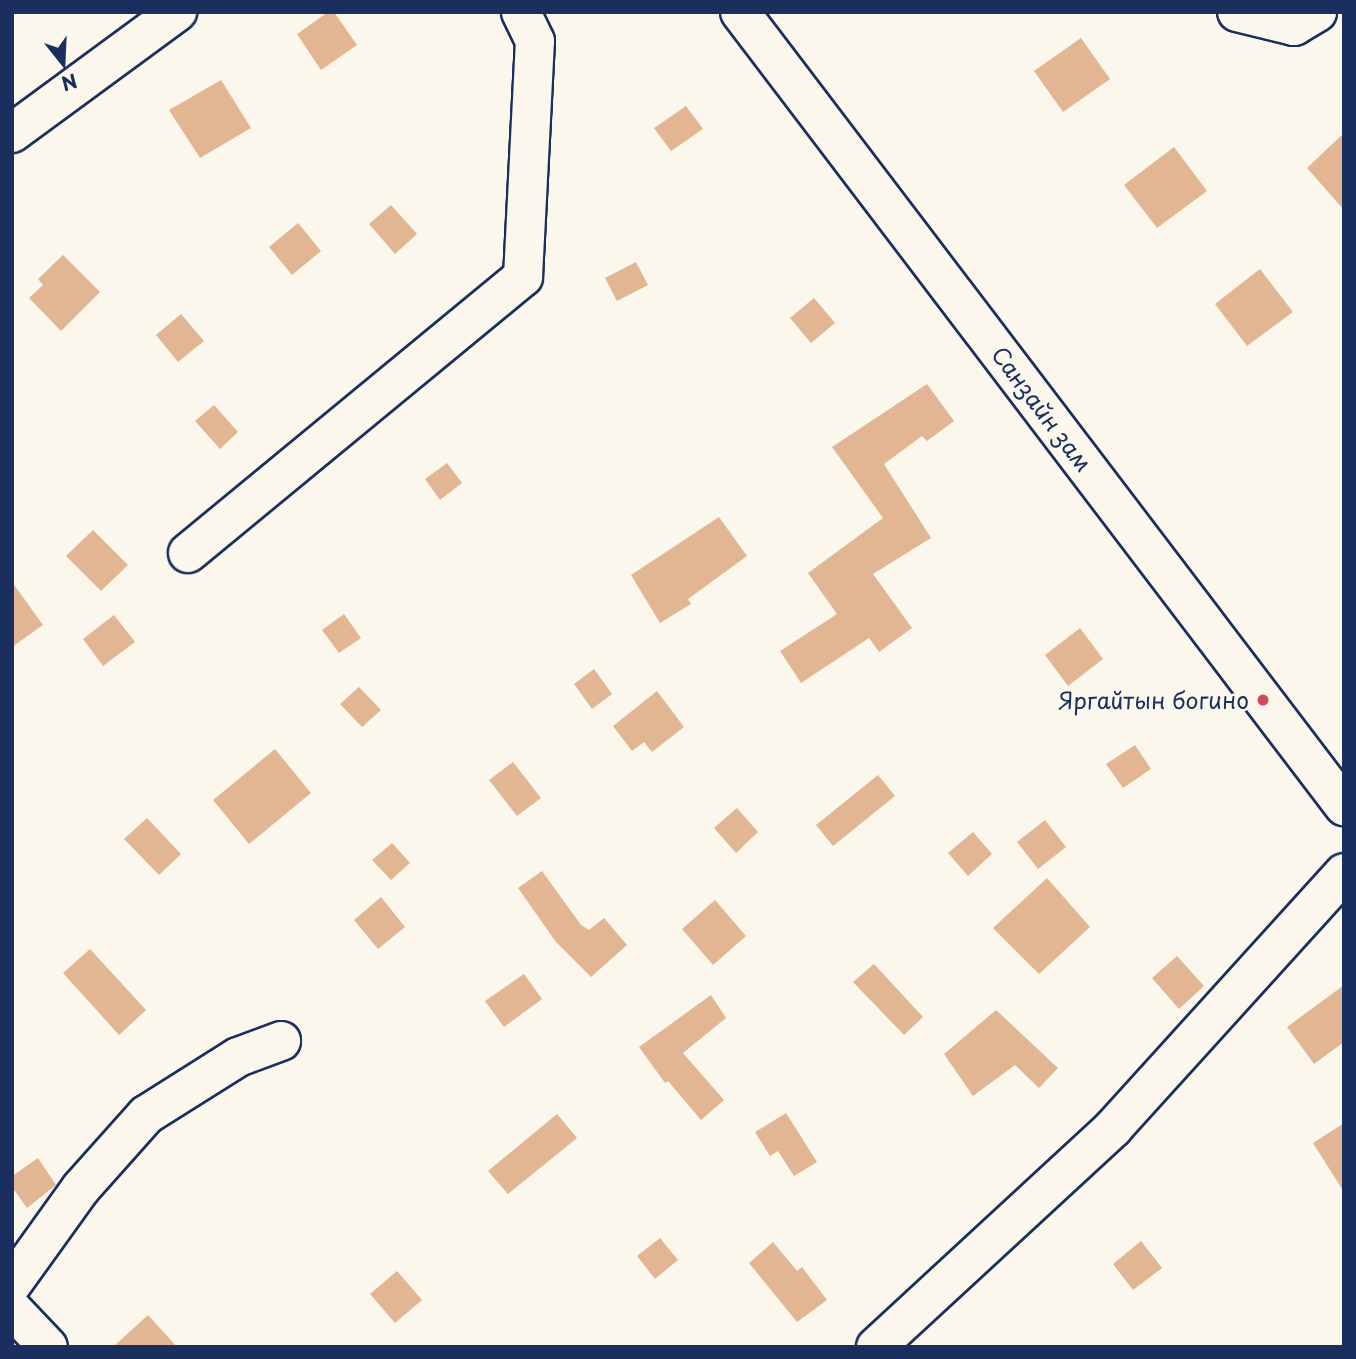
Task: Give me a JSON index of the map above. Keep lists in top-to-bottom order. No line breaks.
{"streets":{"street":["Санзайн зам"]},"places":["Яргайтын богино"],"north":"bottom"}
